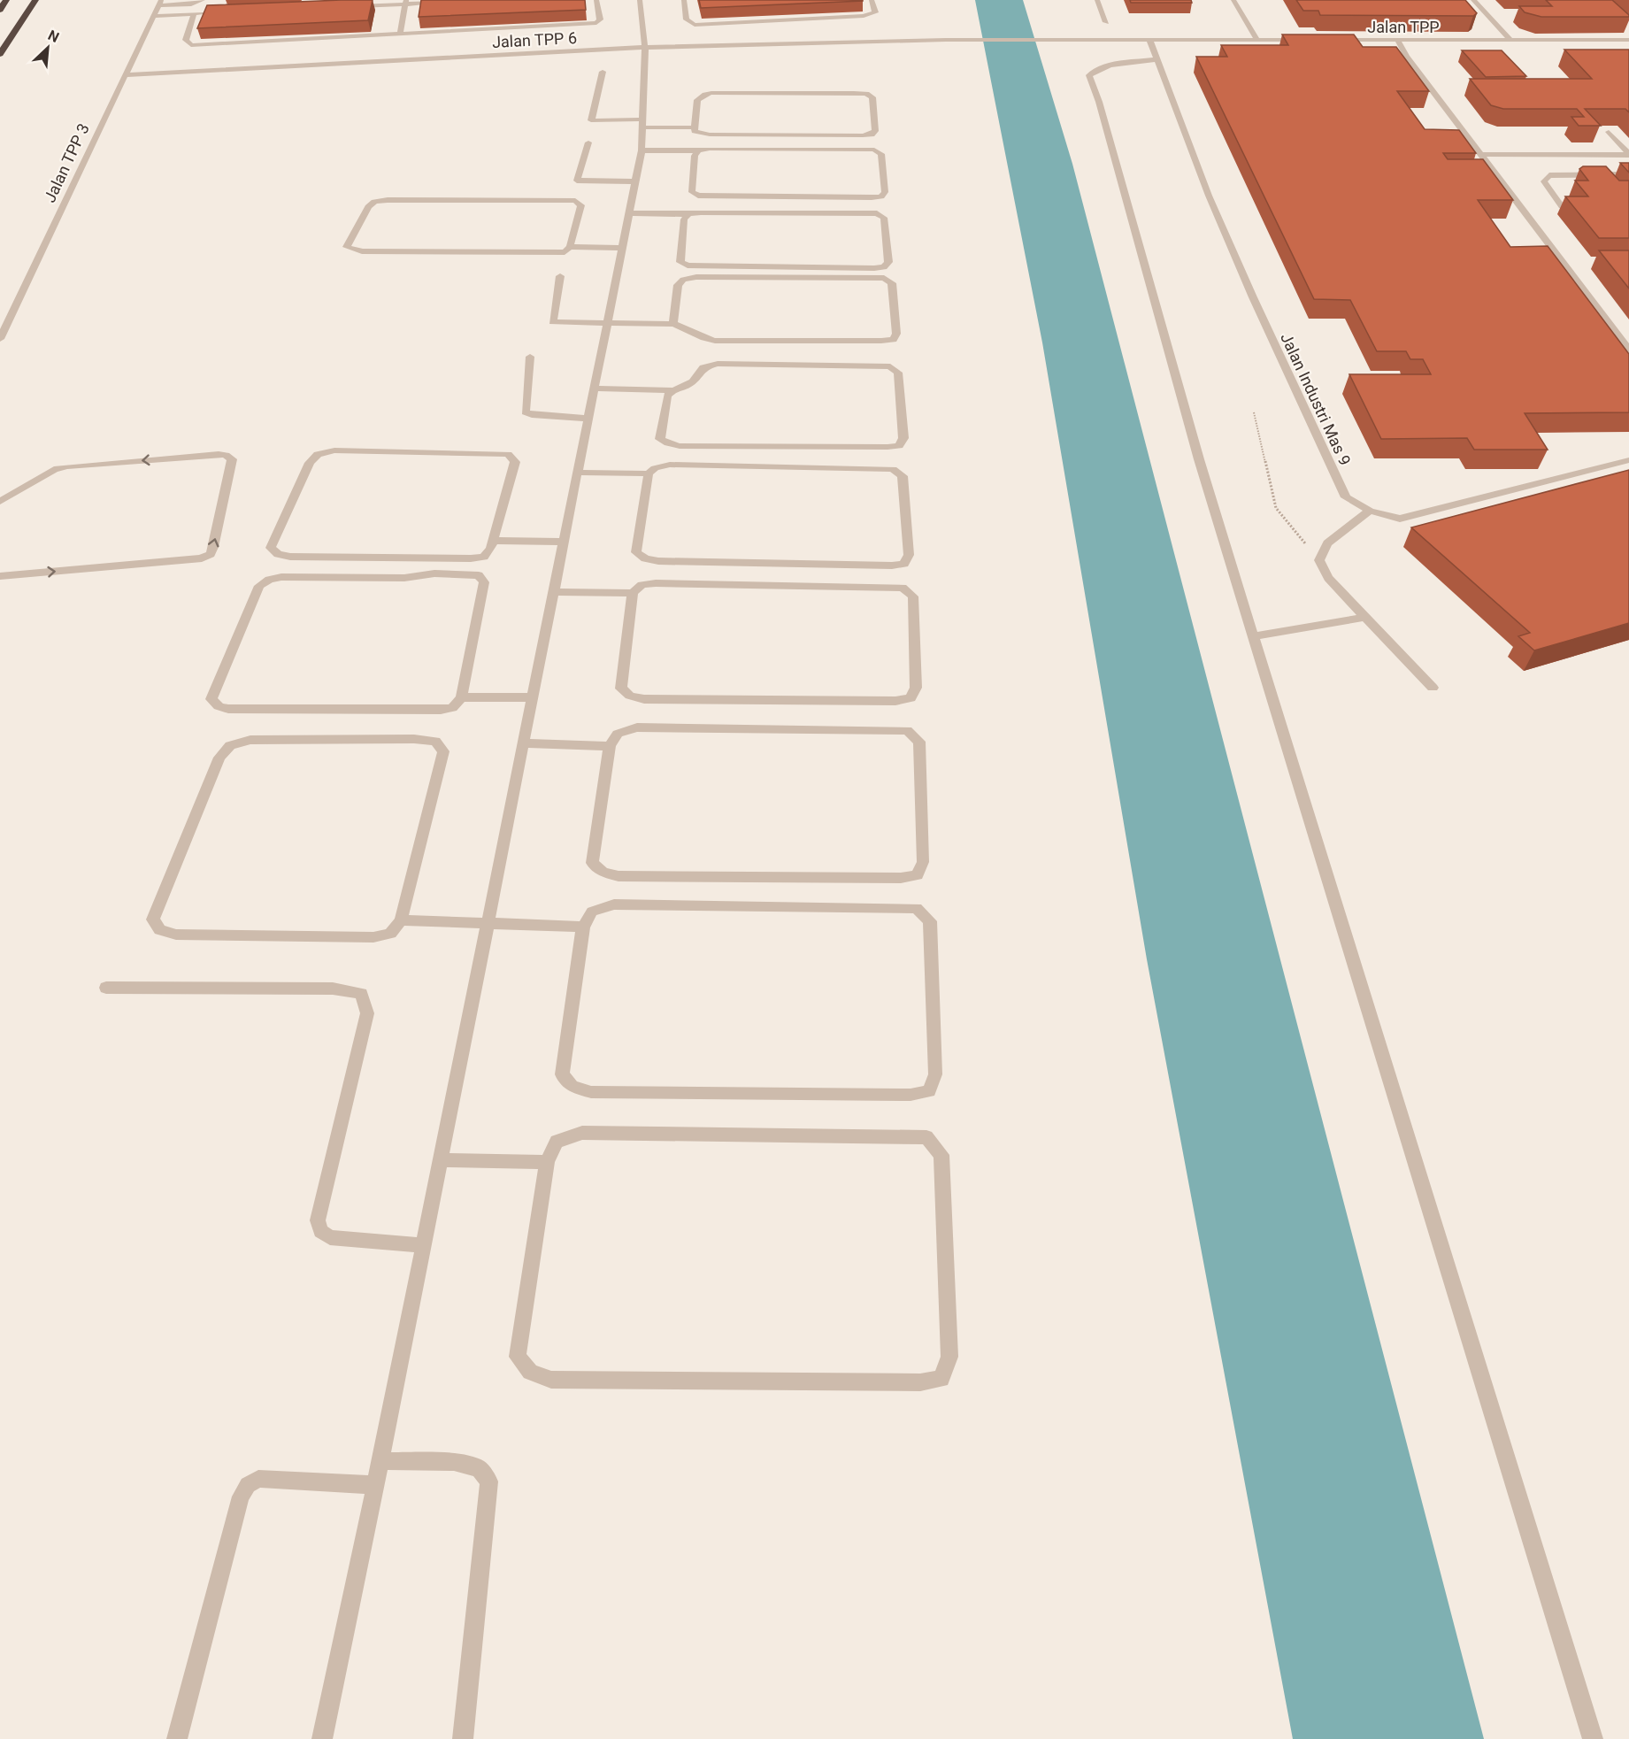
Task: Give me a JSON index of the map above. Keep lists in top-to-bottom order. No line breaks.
{"streets":{"street":["Jalan TPP","Jalan TPP 6","Jalan TPP 3","Jalan Industri Mas 9"]},"crossings":[["Jalan TPP 6","Jalan TPP 3"],["Jalan TPP 6","Jalan Industri Mas 9"]],"north":"top right"}
